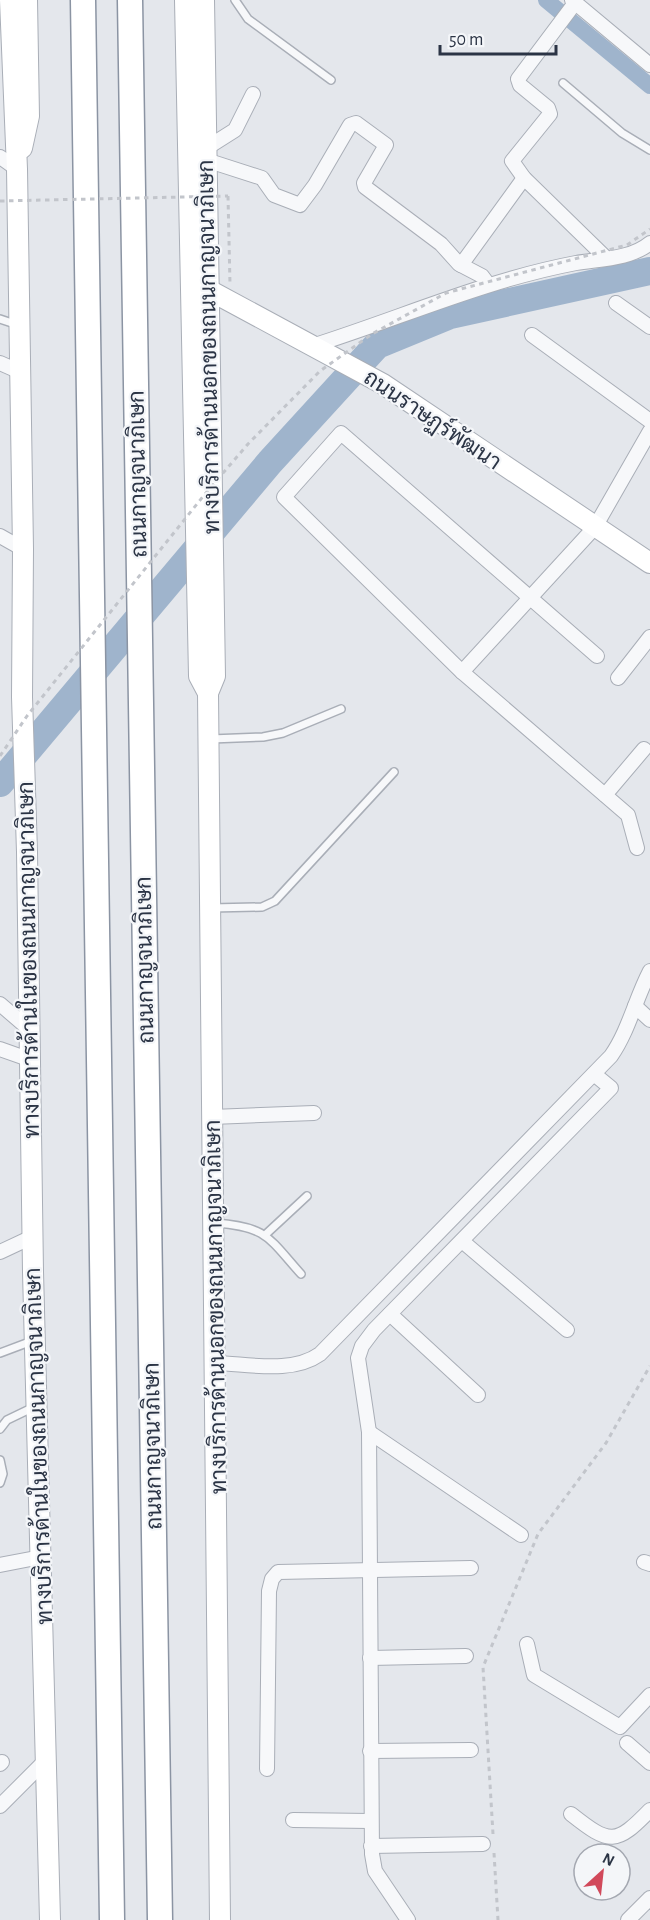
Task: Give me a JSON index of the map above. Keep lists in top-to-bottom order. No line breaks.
{"streets":{"highway":["ถนนกาญจนาภิเษก"],"main road":["ทางบริการด้านนอกของถนนกาญจนาภิเษก","ถนนราษฏร์พัฒนา","ทางบริการด้านในของถนนกาญจนาภิเษก"]},"crossings":[["ทางบริการด้านนอกของถนนกาญจนาภิเษก","ถนนราษฏร์พัฒนา"]],"scale_bar":"50 m","north":"top right"}
